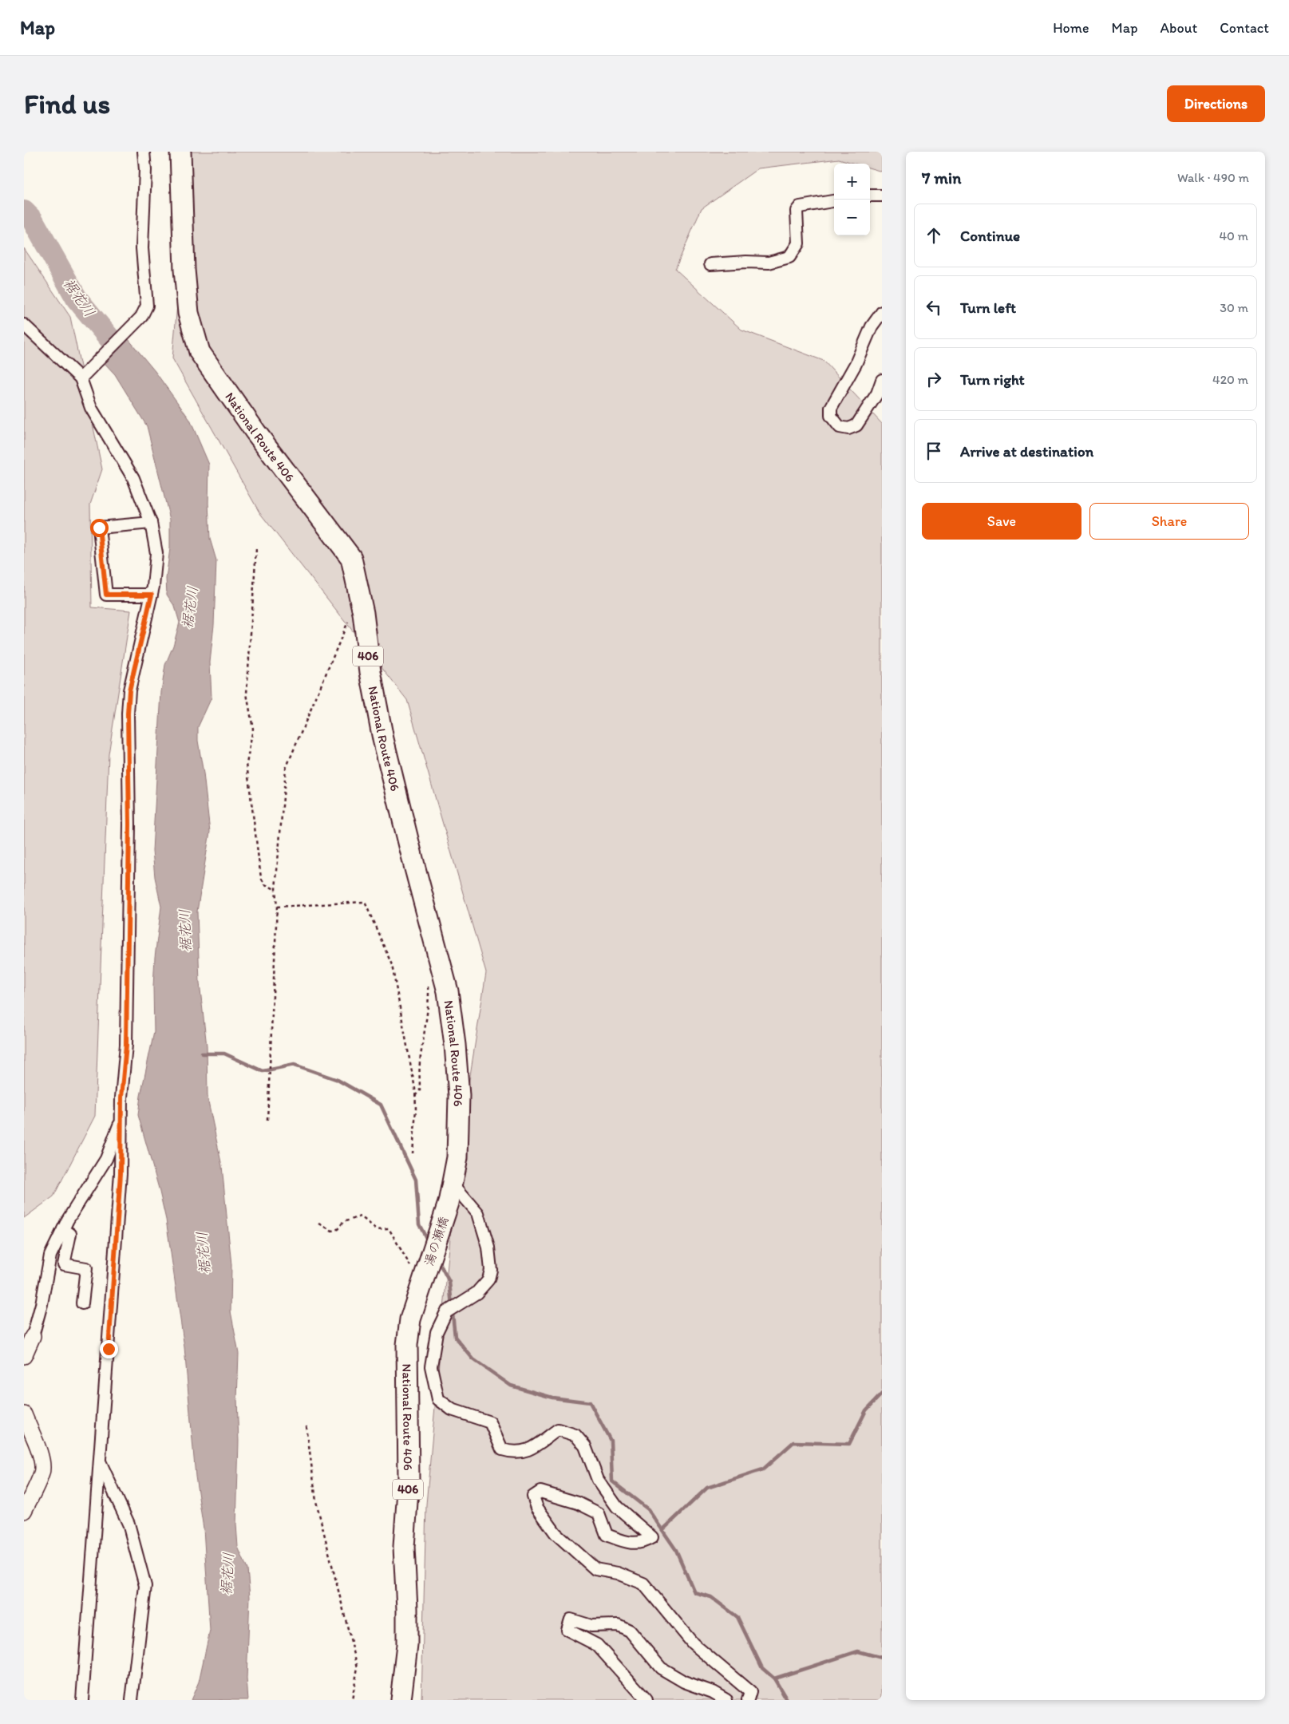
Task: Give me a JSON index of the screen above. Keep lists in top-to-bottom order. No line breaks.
{"streets":{"highway":["National Route 406","406","湯の瀬橋"]},"crossings":[["National Route 406","湯の瀬橋"]],"water":["裾花川"],"page":{"header":"Map","nav":["Home","Map","About","Contact"],"buttons":["Directions",["Save","Share"]],"title":"Find us","heading":["7 min","Walk · 490 m"],"map_buttons":["+","−"],"list":[["Continue","40 m"],["Turn left","30 m"],["Turn right","420 m"],"Arrive at destination"]}}
